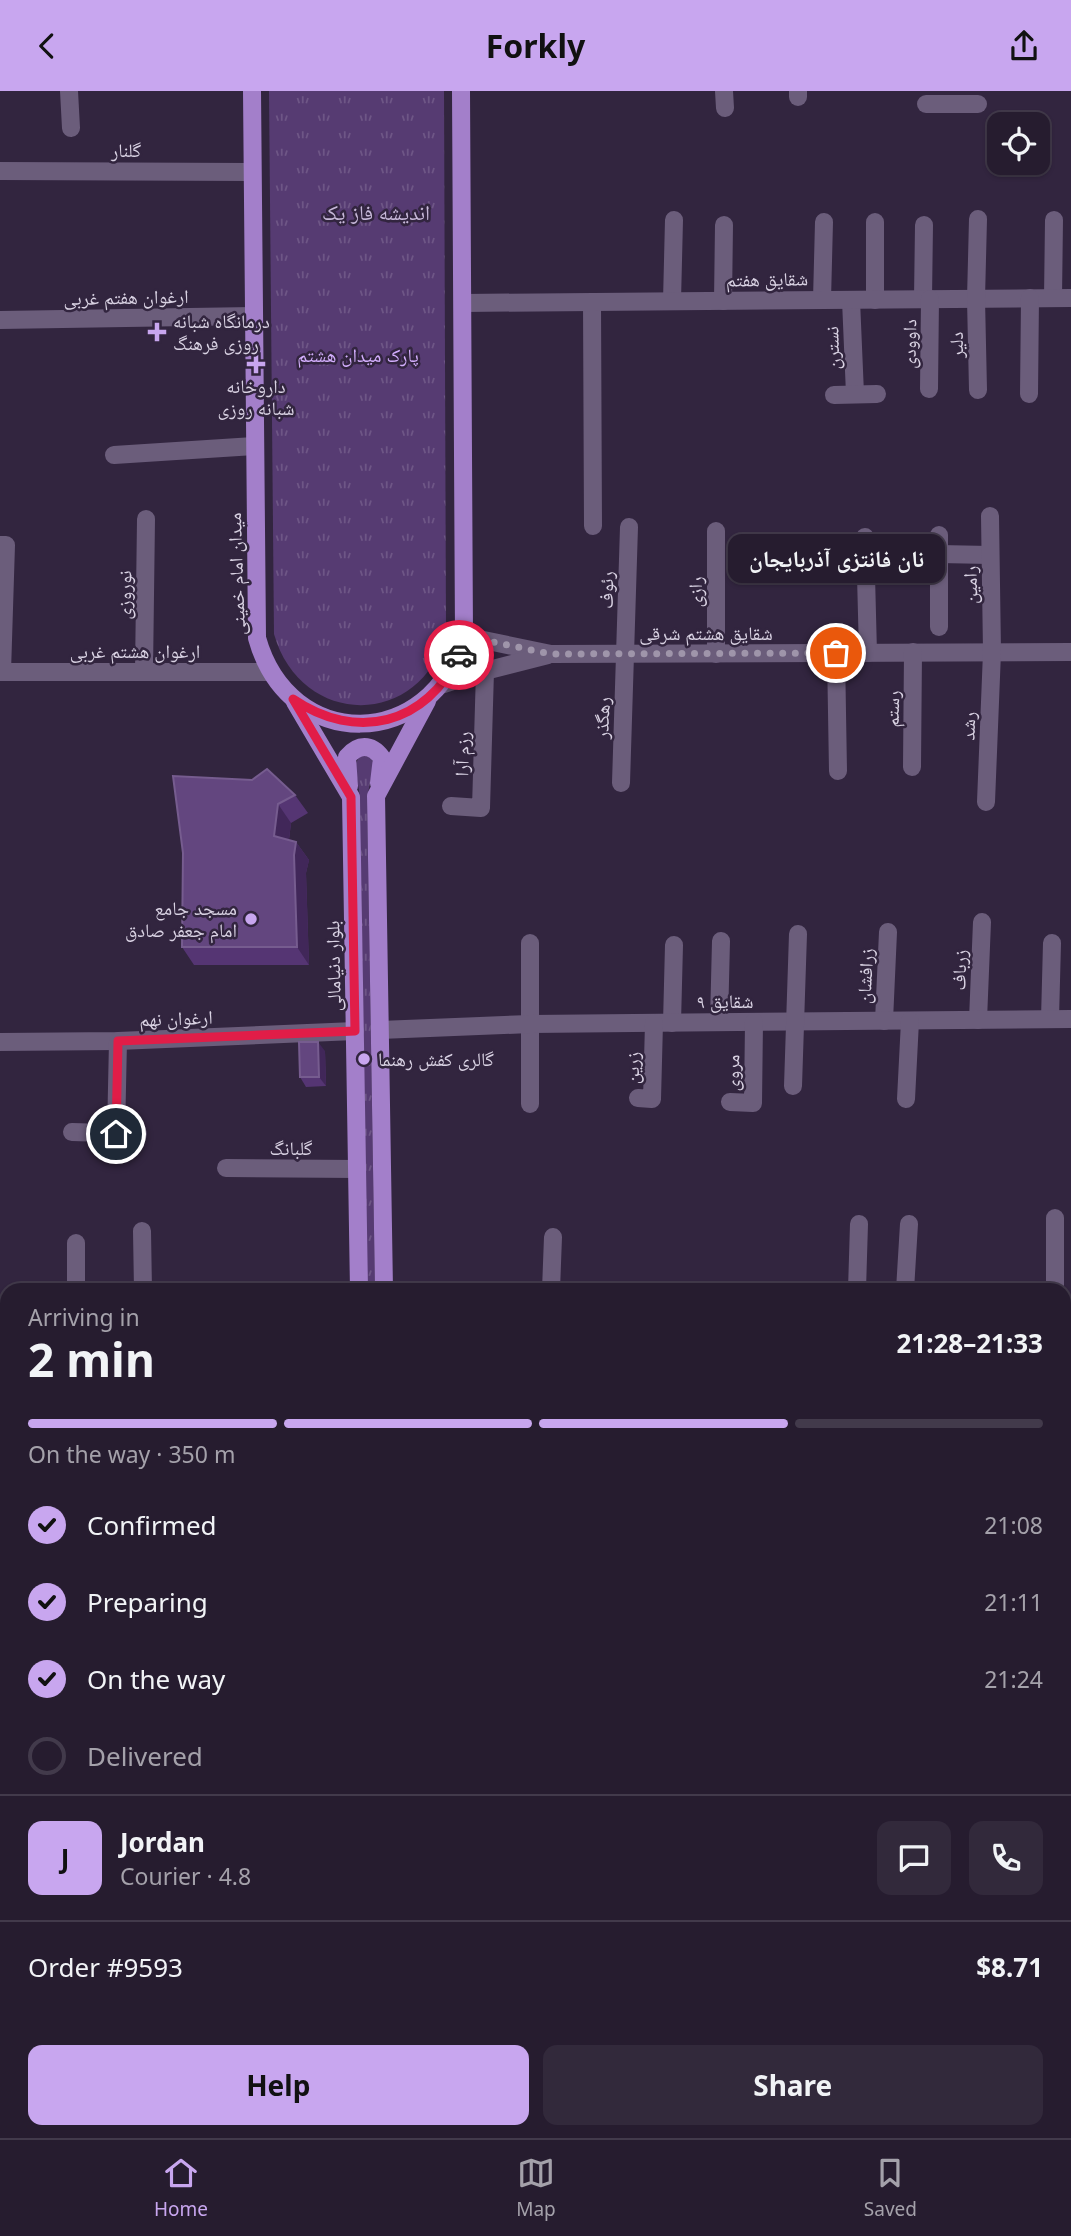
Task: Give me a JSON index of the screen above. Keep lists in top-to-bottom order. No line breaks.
{"streets":{"main road":["میدان امام خمینی","بلوار دنیامالی"],"street":["گلنار","شقایق هفتم","ارغوان هفتم غربی","داوودی","دلیر","نسترن","رامین","رئوف","رازی","نوروزی","شقایق هشتم شرقی","ارغوان هشتم غربی","رستم","رهگذر","رشد","رزم آرا","زرباف","زرافشان","شقایق ۹","ارغوان نهم","زرین","مروی","گلبانگ"]},"crossings":[["گلنار","میدان امام خمینی"],["شقایق هفتم","داوودی"],["شقایق هفتم","دلیر"],["شقایق هفتم","نسترن"],["شقایق هفتم","میدان امام خمینی"],["ارغوان هفتم غربی","میدان امام خمینی"],["میدان امام خمینی","شقایق هشتم شرقی"],["میدان امام خمینی","ارغوان هشتم غربی"],["میدان امام خمینی","بلوار دنیامالی"],["رامین","شقایق هشتم شرقی"],["رامین","رشد"],["رئوف","شقایق هشتم شرقی"],["رئوف","رهگذر"],["رازی","شقایق هشتم شرقی"],["نوروزی","ارغوان هشتم غربی"],["شقایق هشتم شرقی","رستم"],["شقایق هشتم شرقی","رهگذر"],["شقایق هشتم شرقی","رشد"],["شقایق هشتم شرقی","رزم آرا"],["بلوار دنیامالی","ارغوان نهم"],["بلوار دنیامالی","گلبانگ"],["زرباف","شقایق ۹"],["زرافشان","شقایق ۹"],["شقایق ۹","زرین"],["شقایق ۹","مروی"]],"districts":["اندیشه فاز یک"],"parks":["پارک میدان هشتم"],"places":{"health":["درمانگاه شبانه روزی فرهنگ","داروخانه شبانه روزی"],"other":["نان فانتزی آذربایجان","مسجد جامع امام جعفر صادق","گالری کفش رهنما"]},"page":{"header":"Forkly","bubble":"نان فانتزی آذربایجان","heading":["2 min","Arriving in","21:28–21:33"],"panel":["Jordan","Courier · 4.8","Order #9593","$8.71"],"bar":"On the way · 350 m","list":[["Confirmed","21:08"],["Preparing","21:11"],["On the way","21:24"],"Delivered"],"round":"J","buttons":["Help","Share"],"tabs":["Home","Map","Saved"]}}
